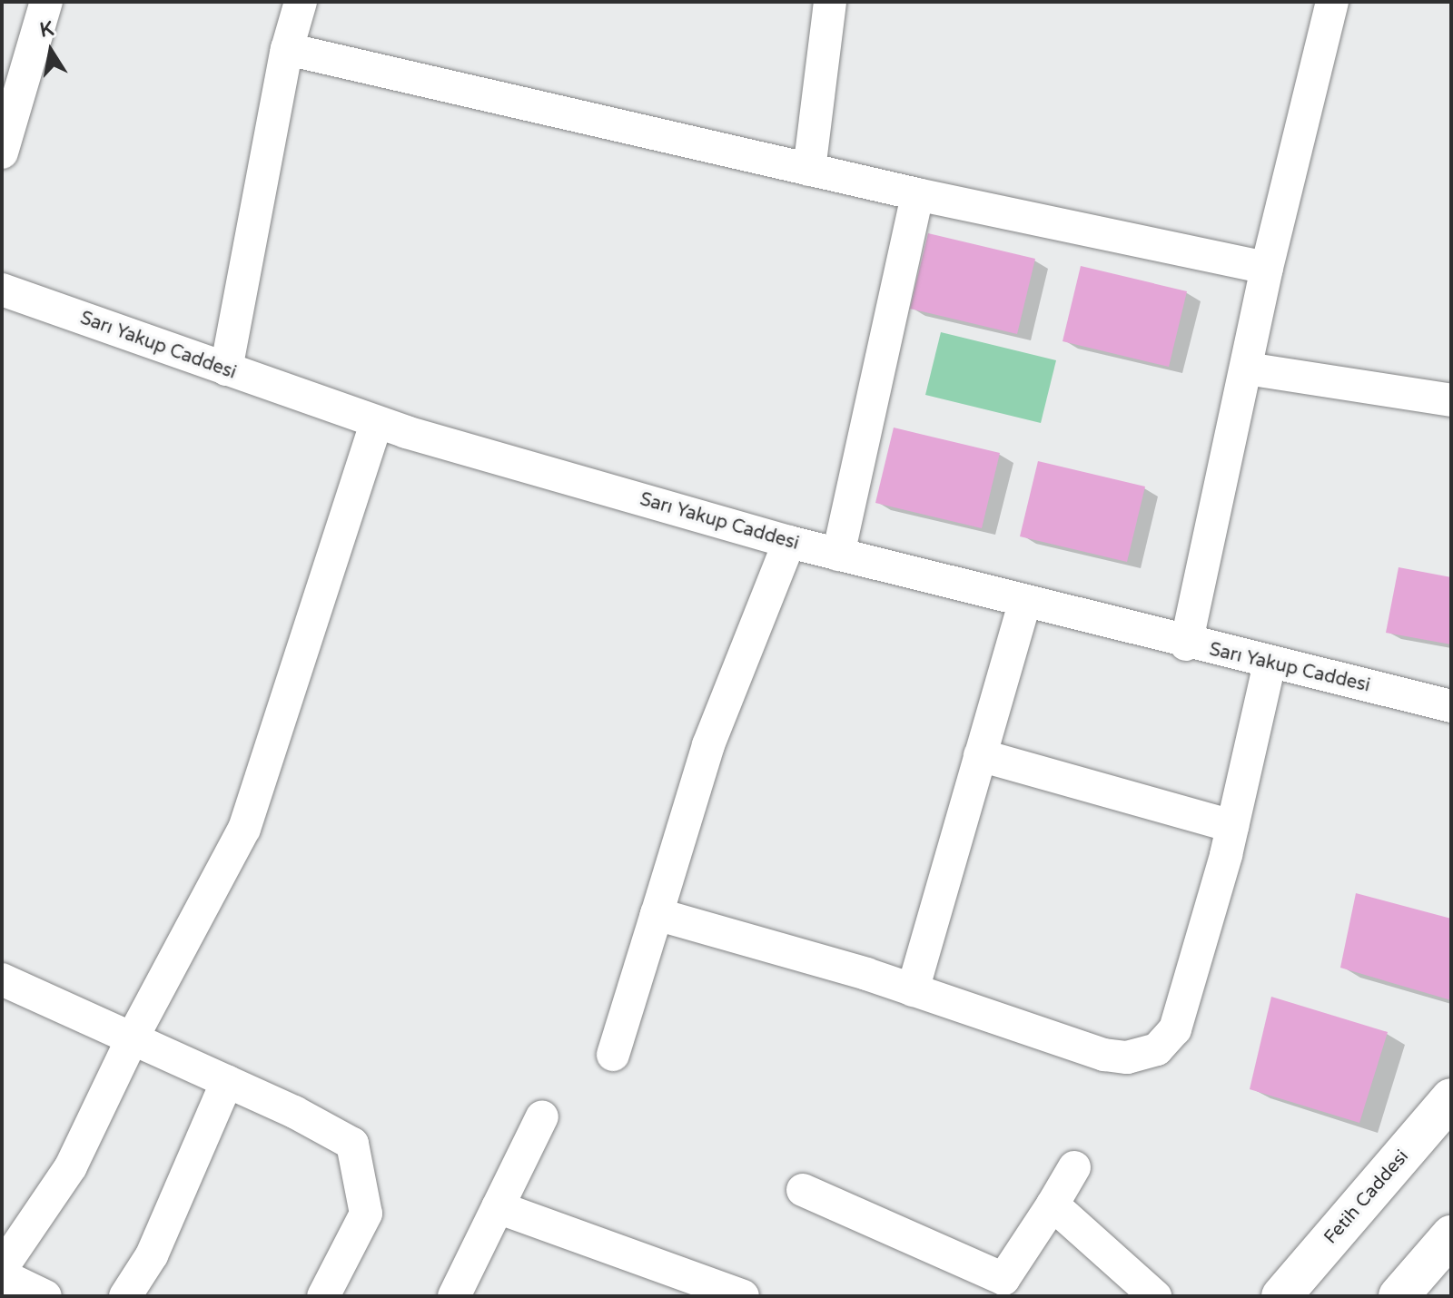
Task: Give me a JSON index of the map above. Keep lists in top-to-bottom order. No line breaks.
{"streets":{"main road":["Fetih Caddesi"],"street":["Sarı Yakup Caddesi"]},"north":"top"}
